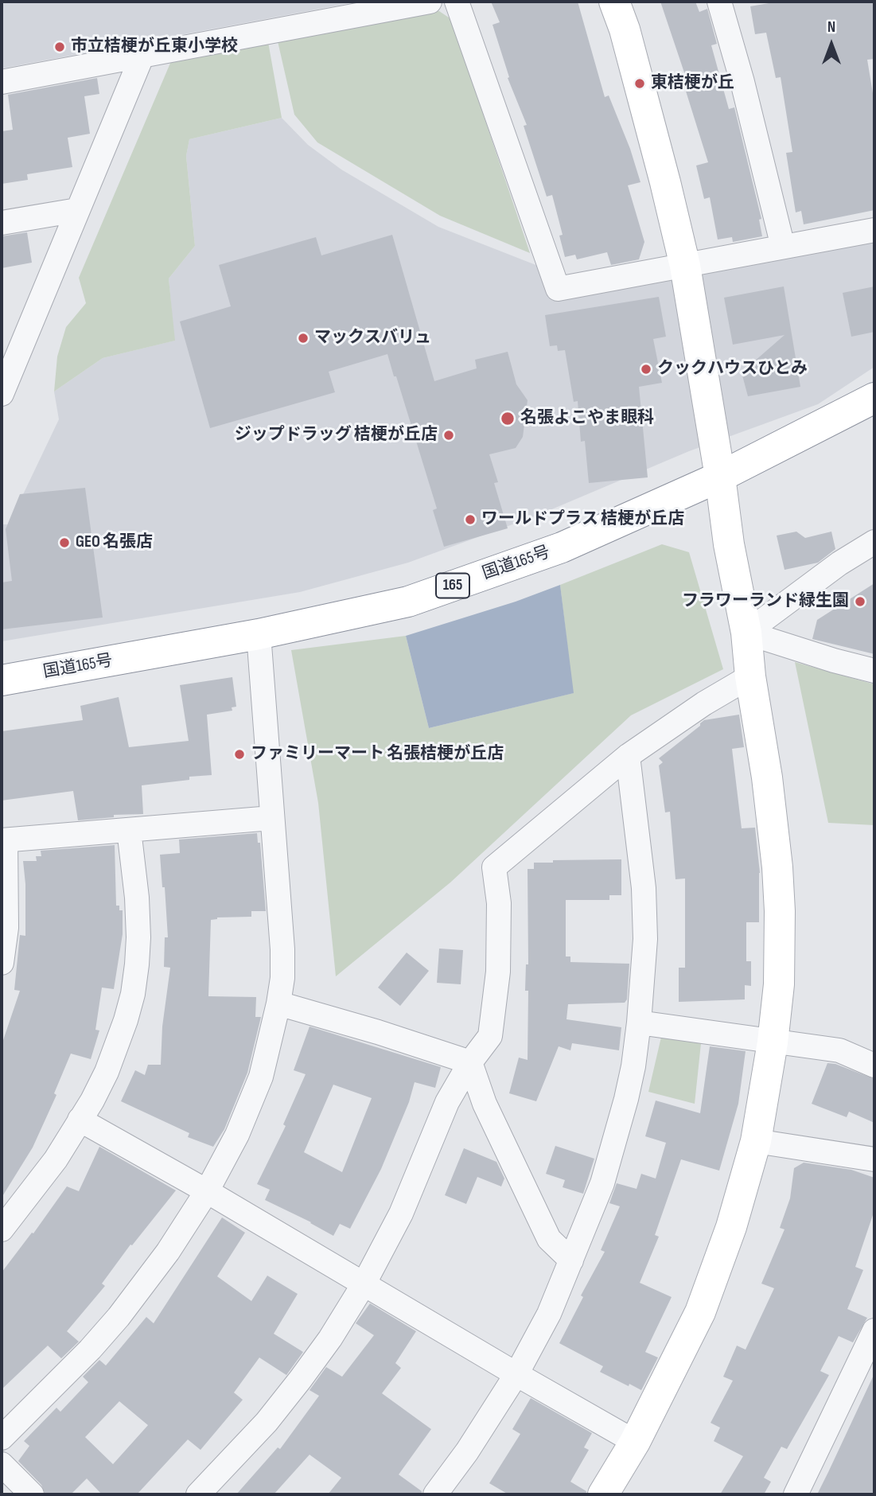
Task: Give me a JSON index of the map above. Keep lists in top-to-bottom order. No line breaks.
{"streets":{"main road":["国道165号","165"]},"places":["市立桔梗が丘東小学校","東桔梗が丘","マックスバリュ","クックハウスひとみ","名張よこやま眼科","ジップドラッグ 桔梗が丘店","ワールドプラス 桔梗が丘店","GEO 名張店","フラワーランド緑生園","ファミリーマート 名張桔梗が丘店"],"north":"top"}
